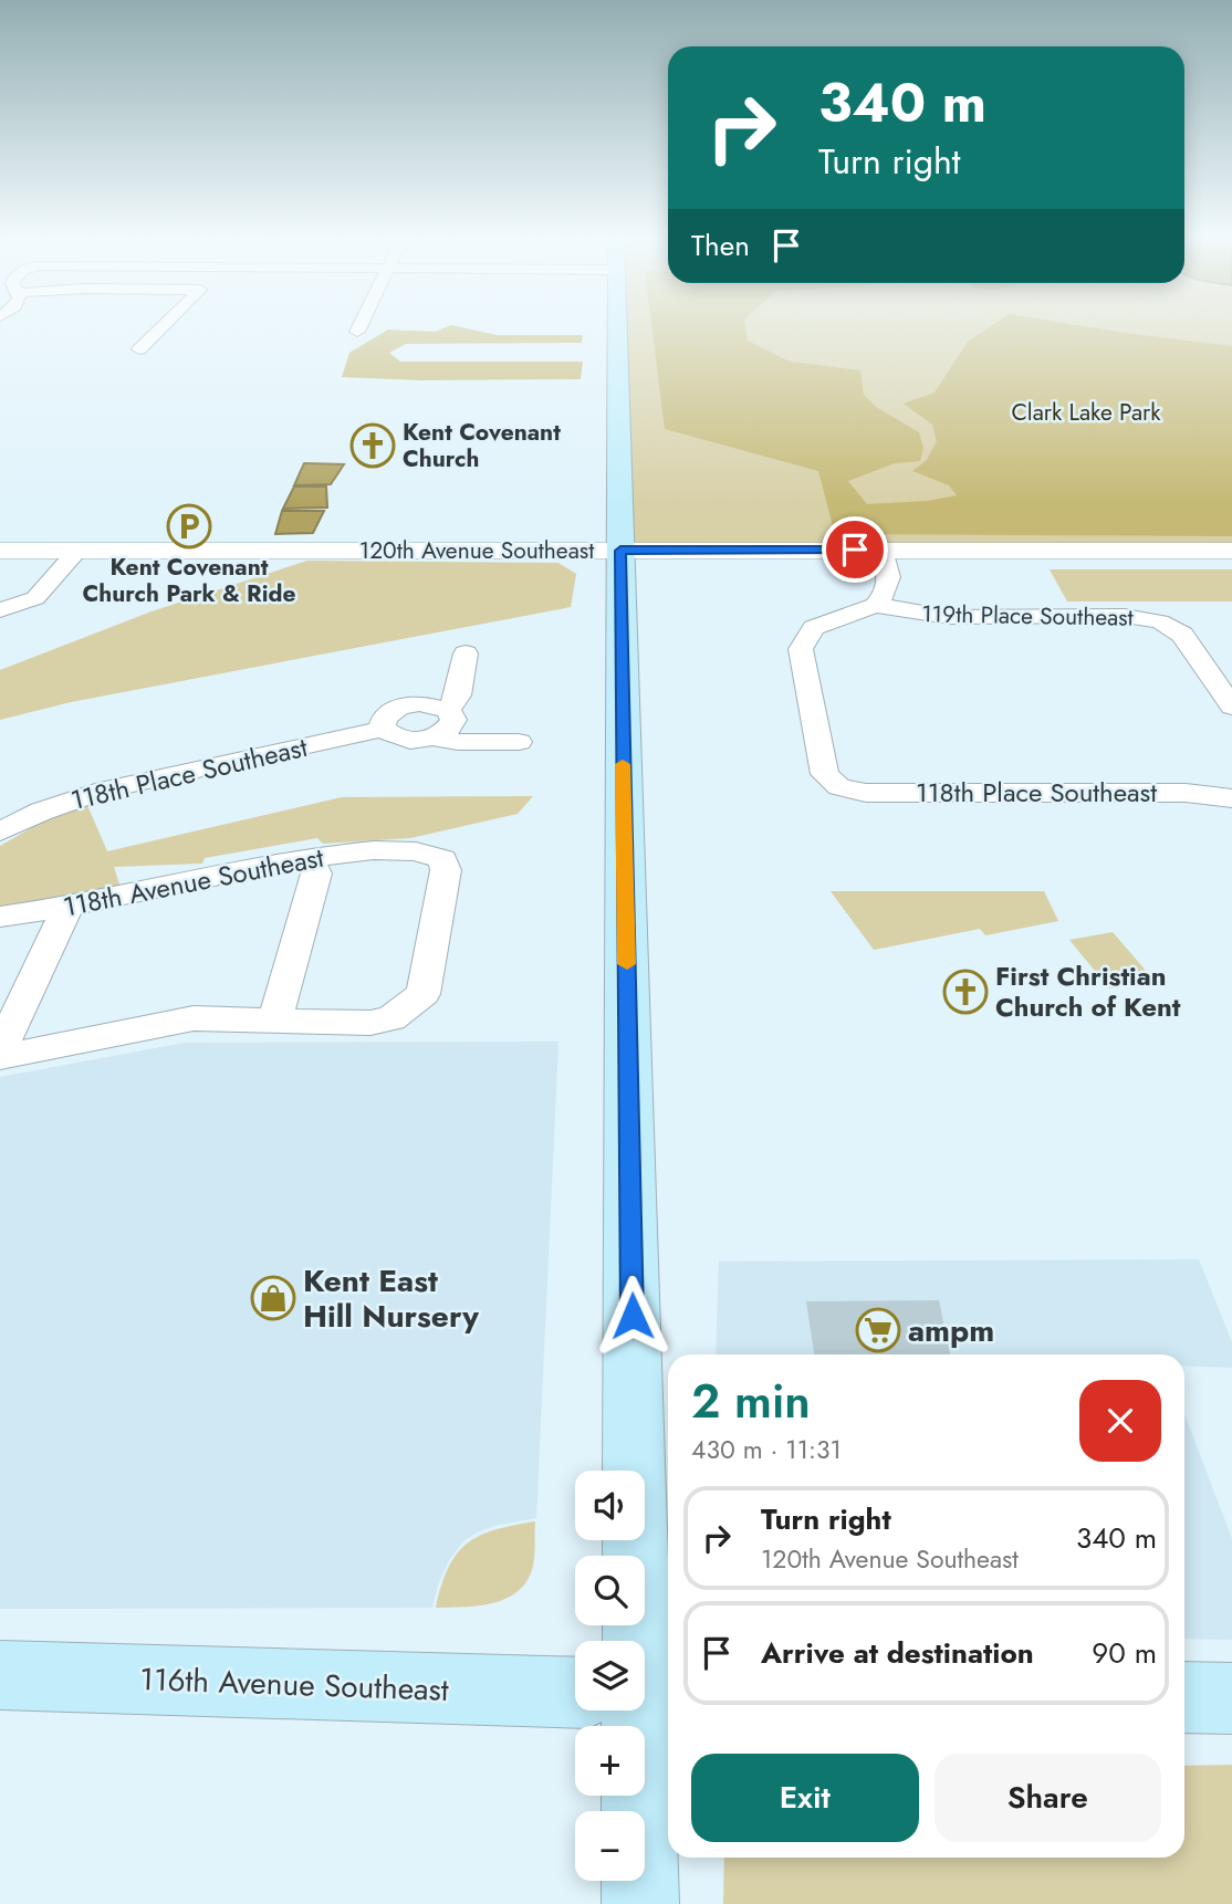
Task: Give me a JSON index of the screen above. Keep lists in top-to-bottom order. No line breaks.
{"streets":{"main road":["116th Avenue Southeast"],"street":["120th Avenue Southeast","119th Place Southeast","118th Place Southeast","118th Avenue Southeast"]},"crossings":[["119th Place Southeast","118th Place Southeast"]],"parks":["Clark Lake Park"],"places":{"church":["Kent Covenant Church","First Christian Church of Kent"],"parking":["Kent Covenant Church Park & Ride"],"shop":["Kent East Hill Nursery"],"supermarket":["ampm"]},"page":{"turn":["340 m","Turn right"],"then":"Then","heading":["2 min","430 m · 11:31"],"map_buttons":["+","−"],"list":[{"name":"Turn right","note":"120th Avenue Southeast","value":"340 m"},{"name":"Arrive at destination","value":"90 m"}],"buttons":["Exit","Share"]}}
